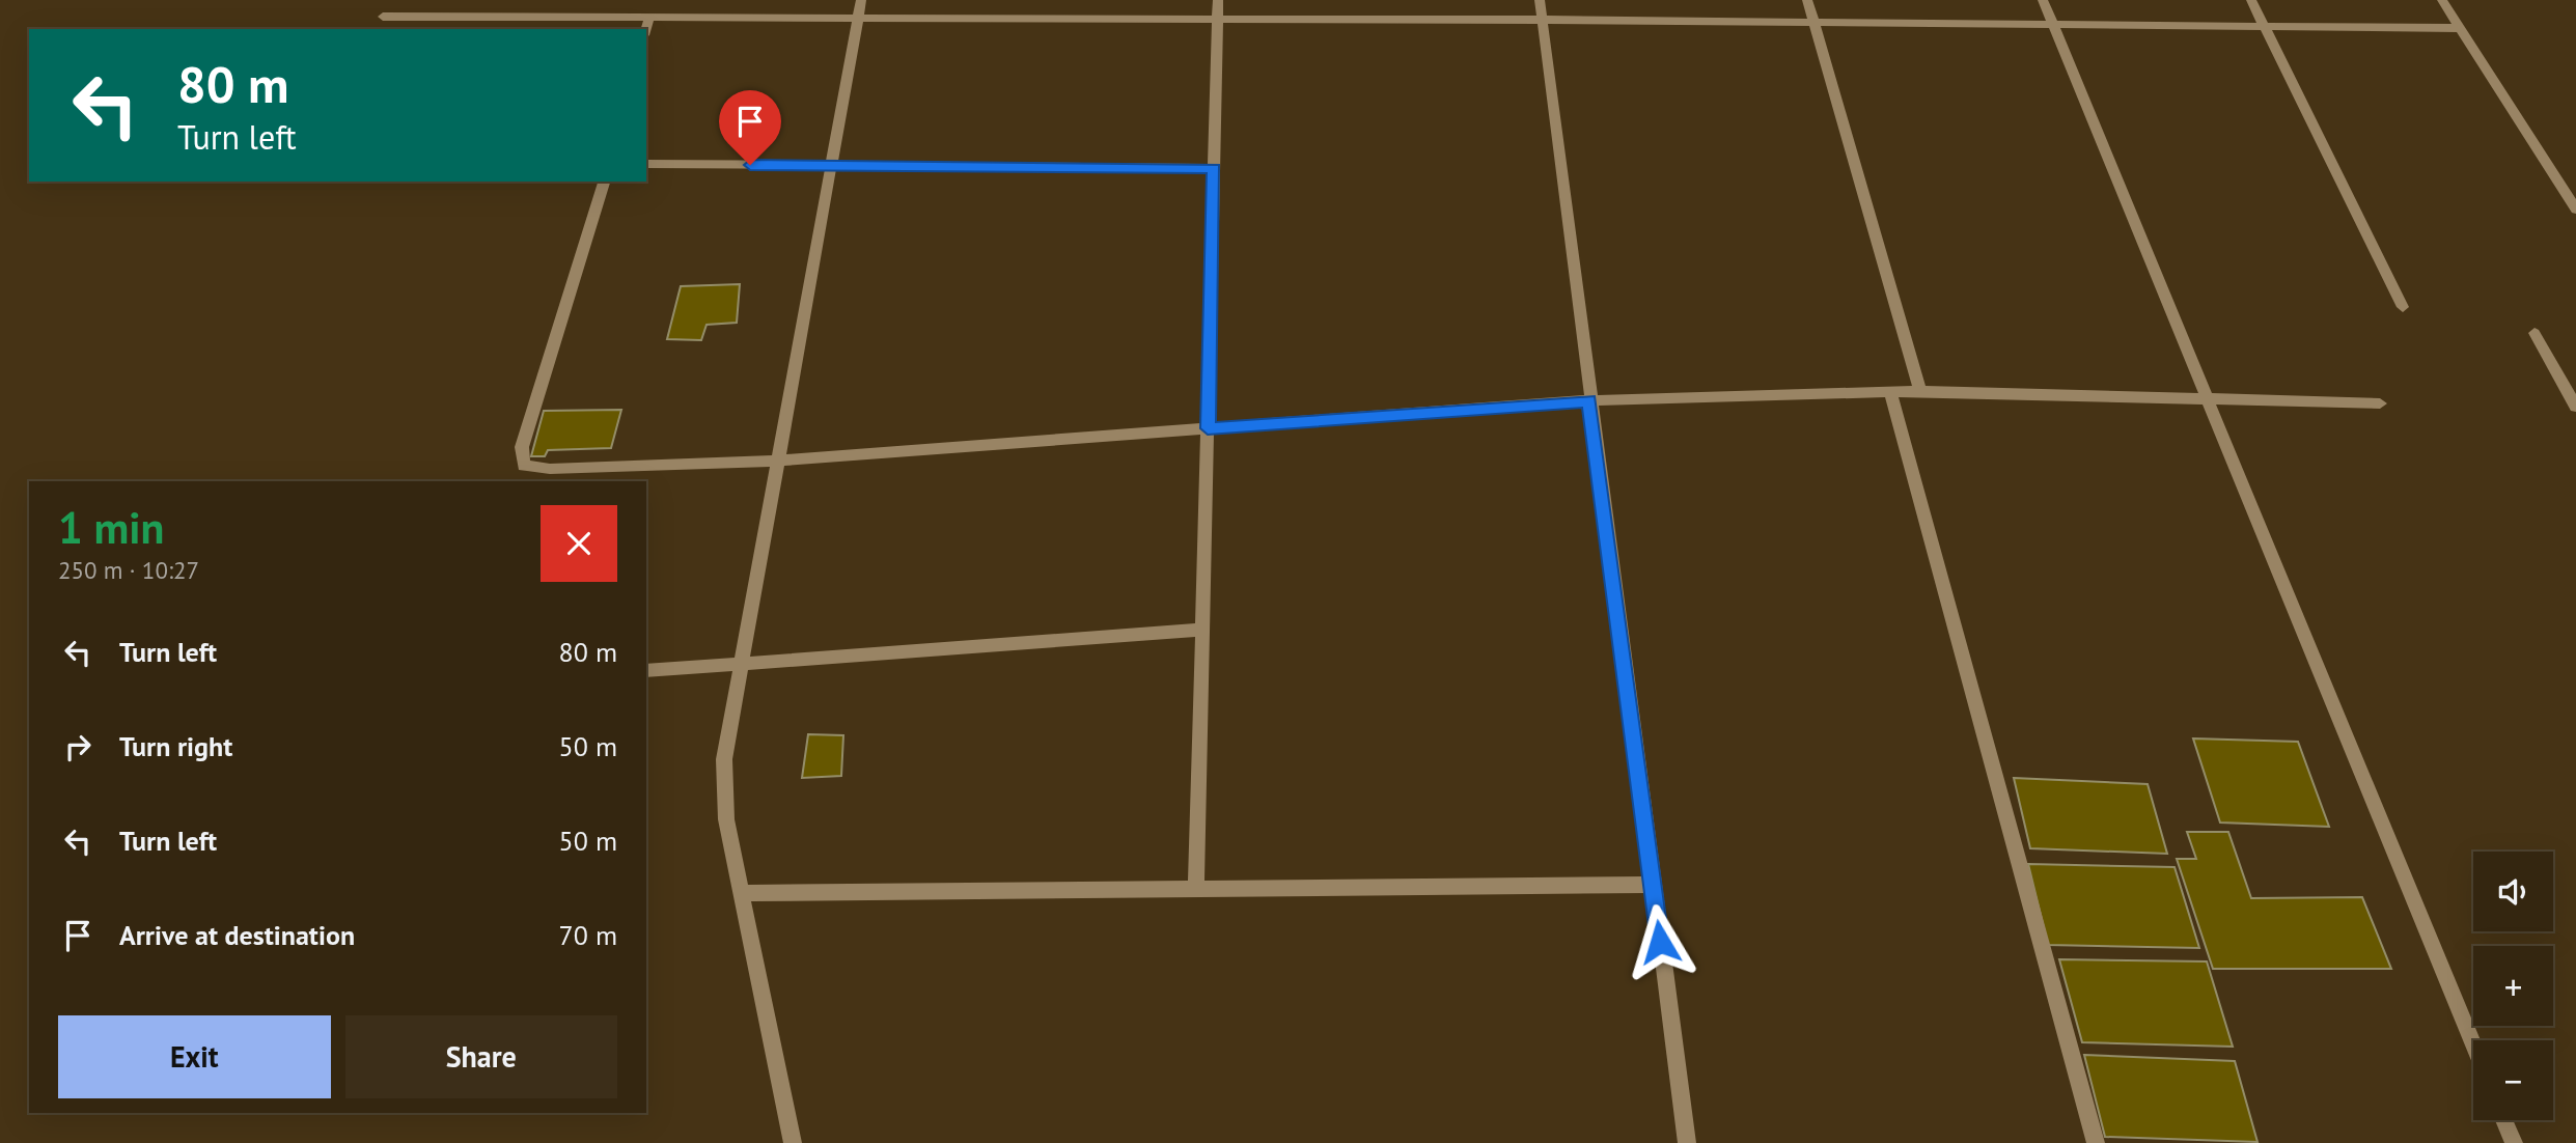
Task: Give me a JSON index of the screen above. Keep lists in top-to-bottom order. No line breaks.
{"page":{"turn":["80 m","Turn left"],"heading":["1 min","250 m · 10:27"],"list":[{"name":"Turn left","value":"80 m"},{"name":"Turn right","value":"50 m"},{"name":"Turn left","value":"50 m"},{"name":"Arrive at destination","value":"70 m"}],"map_buttons":["+","−"],"buttons":["Exit","Share"]}}
